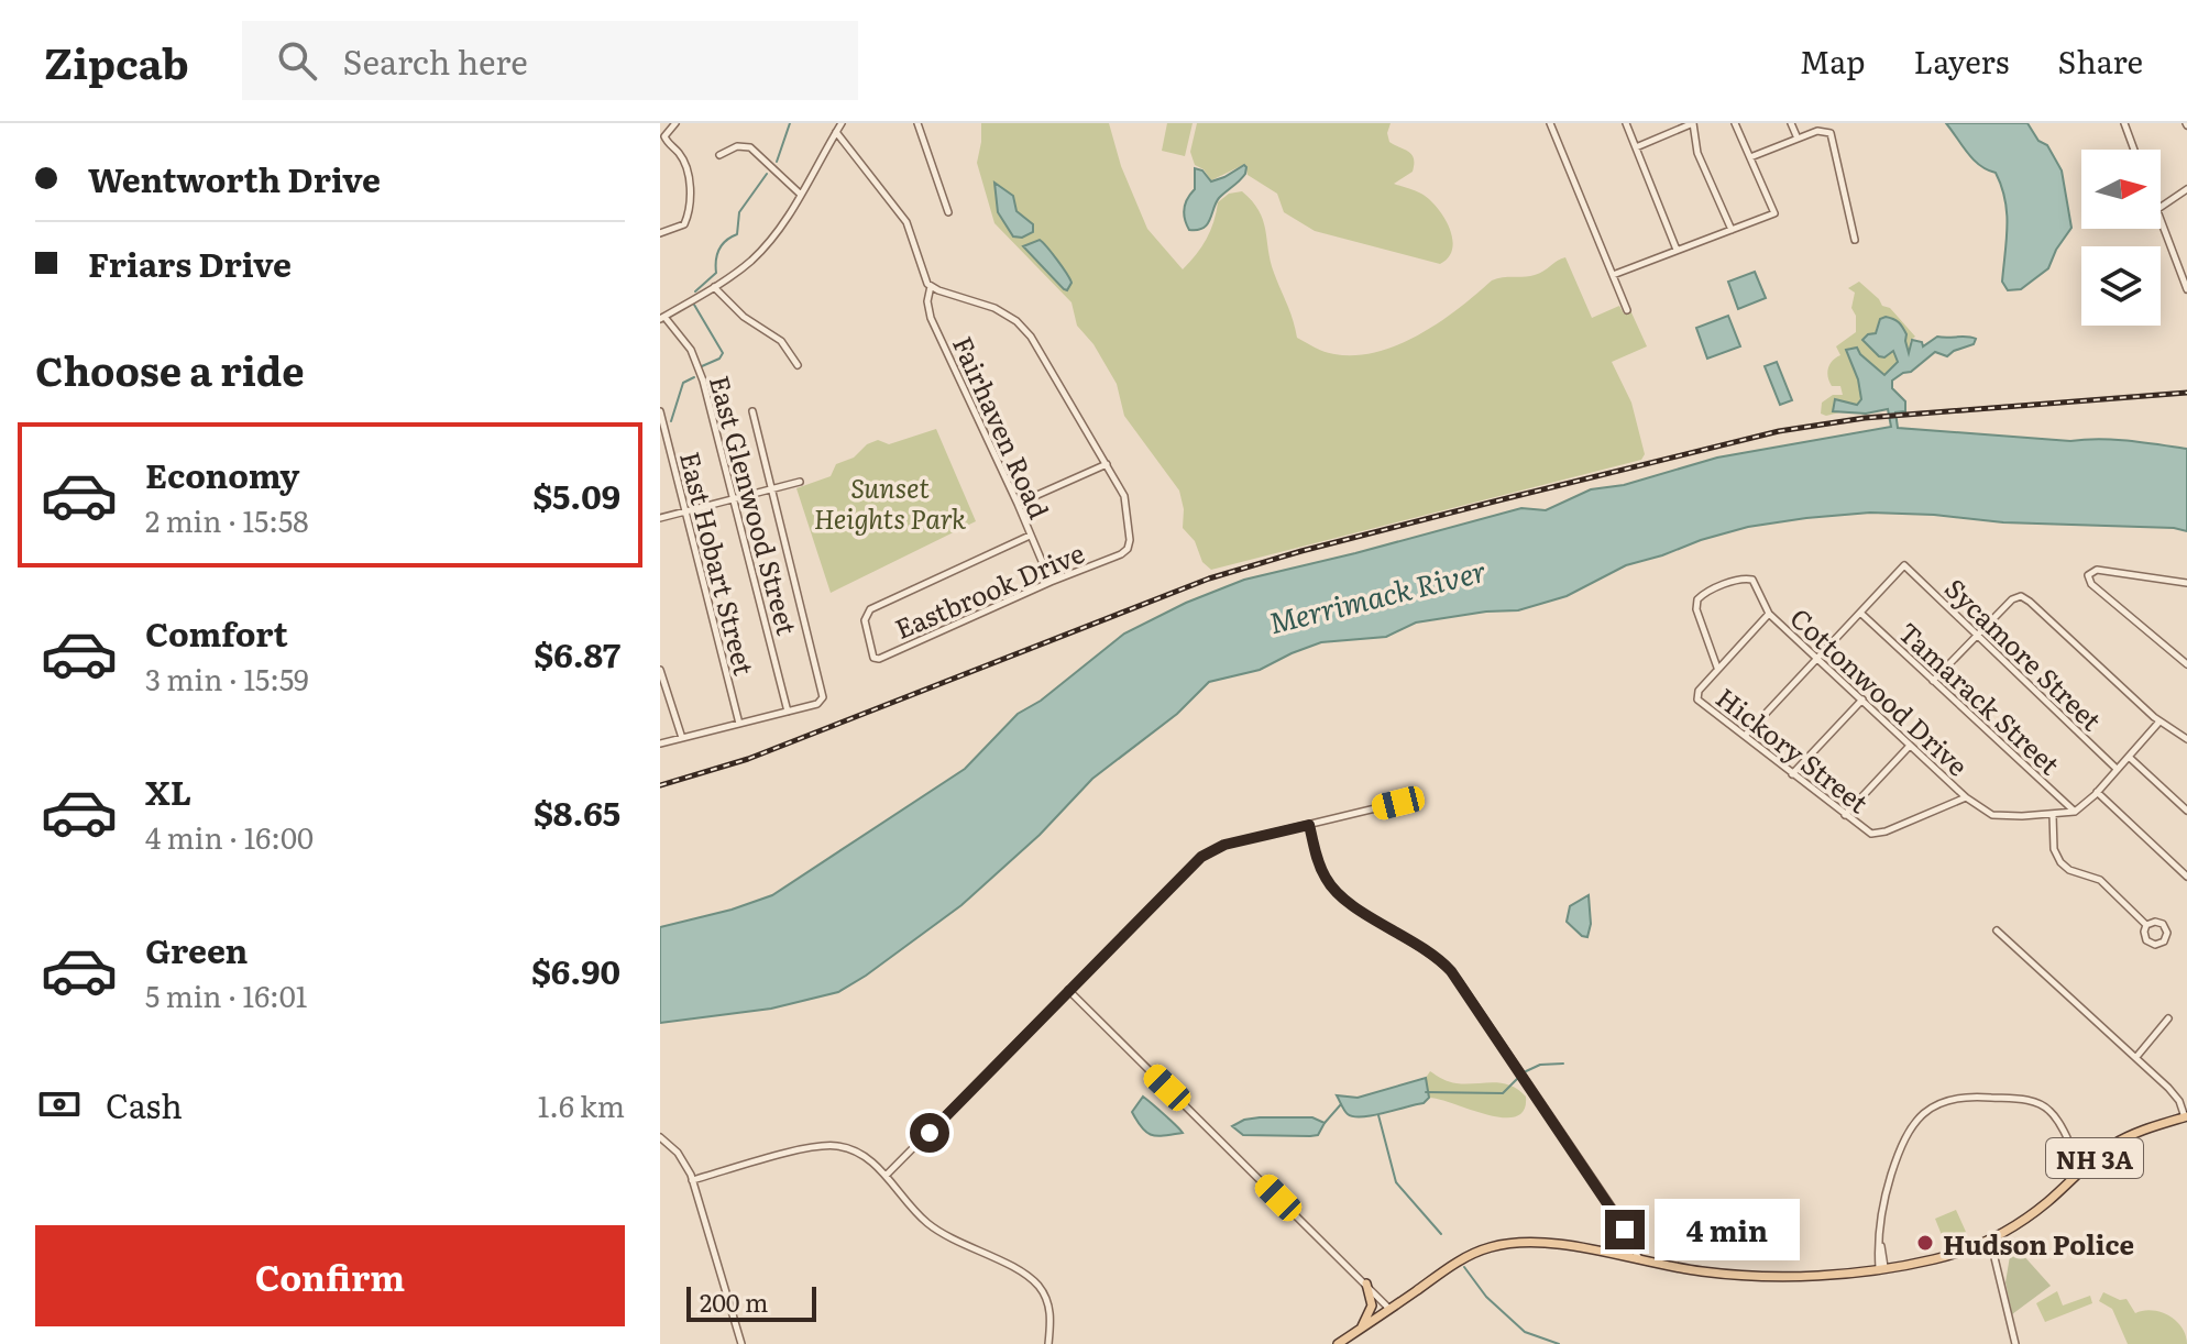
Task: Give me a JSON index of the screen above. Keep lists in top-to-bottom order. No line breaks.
{"streets":{"main road":["NH 3A"],"street":["Fairhaven Road","East Glenwood Street","East Hobart Street","Eastbrook Drive","Sycamore Street","Cottonwood Drive","Tamarack Street","Hickory Street"]},"crossings":[["Fairhaven Road","Eastbrook Drive"],["Sycamore Street","Tamarack Street"],["Cottonwood Drive","Tamarack Street"],["Cottonwood Drive","Hickory Street"]],"water":["Merrimack River"],"parks":["Sunset Heights Park"],"places":["Hudson Police"],"scale_bar":"200 m","north":"right","page":{"header":"Zipcab","search":"Search here","nav":["Map","Layers","Share"],"banner":["Wentworth Drive","Friars Drive"],"heading":"Choose a ride","list":[{"name":"Economy","note":"2 min · 15:58","value":"$5.09"},{"name":"Comfort","note":"3 min · 15:59","value":"$6.87"},{"name":"XL","note":"4 min · 16:00","value":"$8.65"},{"name":"Green","note":"5 min · 16:01","value":"$6.90"}],"pay":["Cash","1.6 km"],"bubble":"4 min","buttons":"Confirm","scale":"200 m"}}
